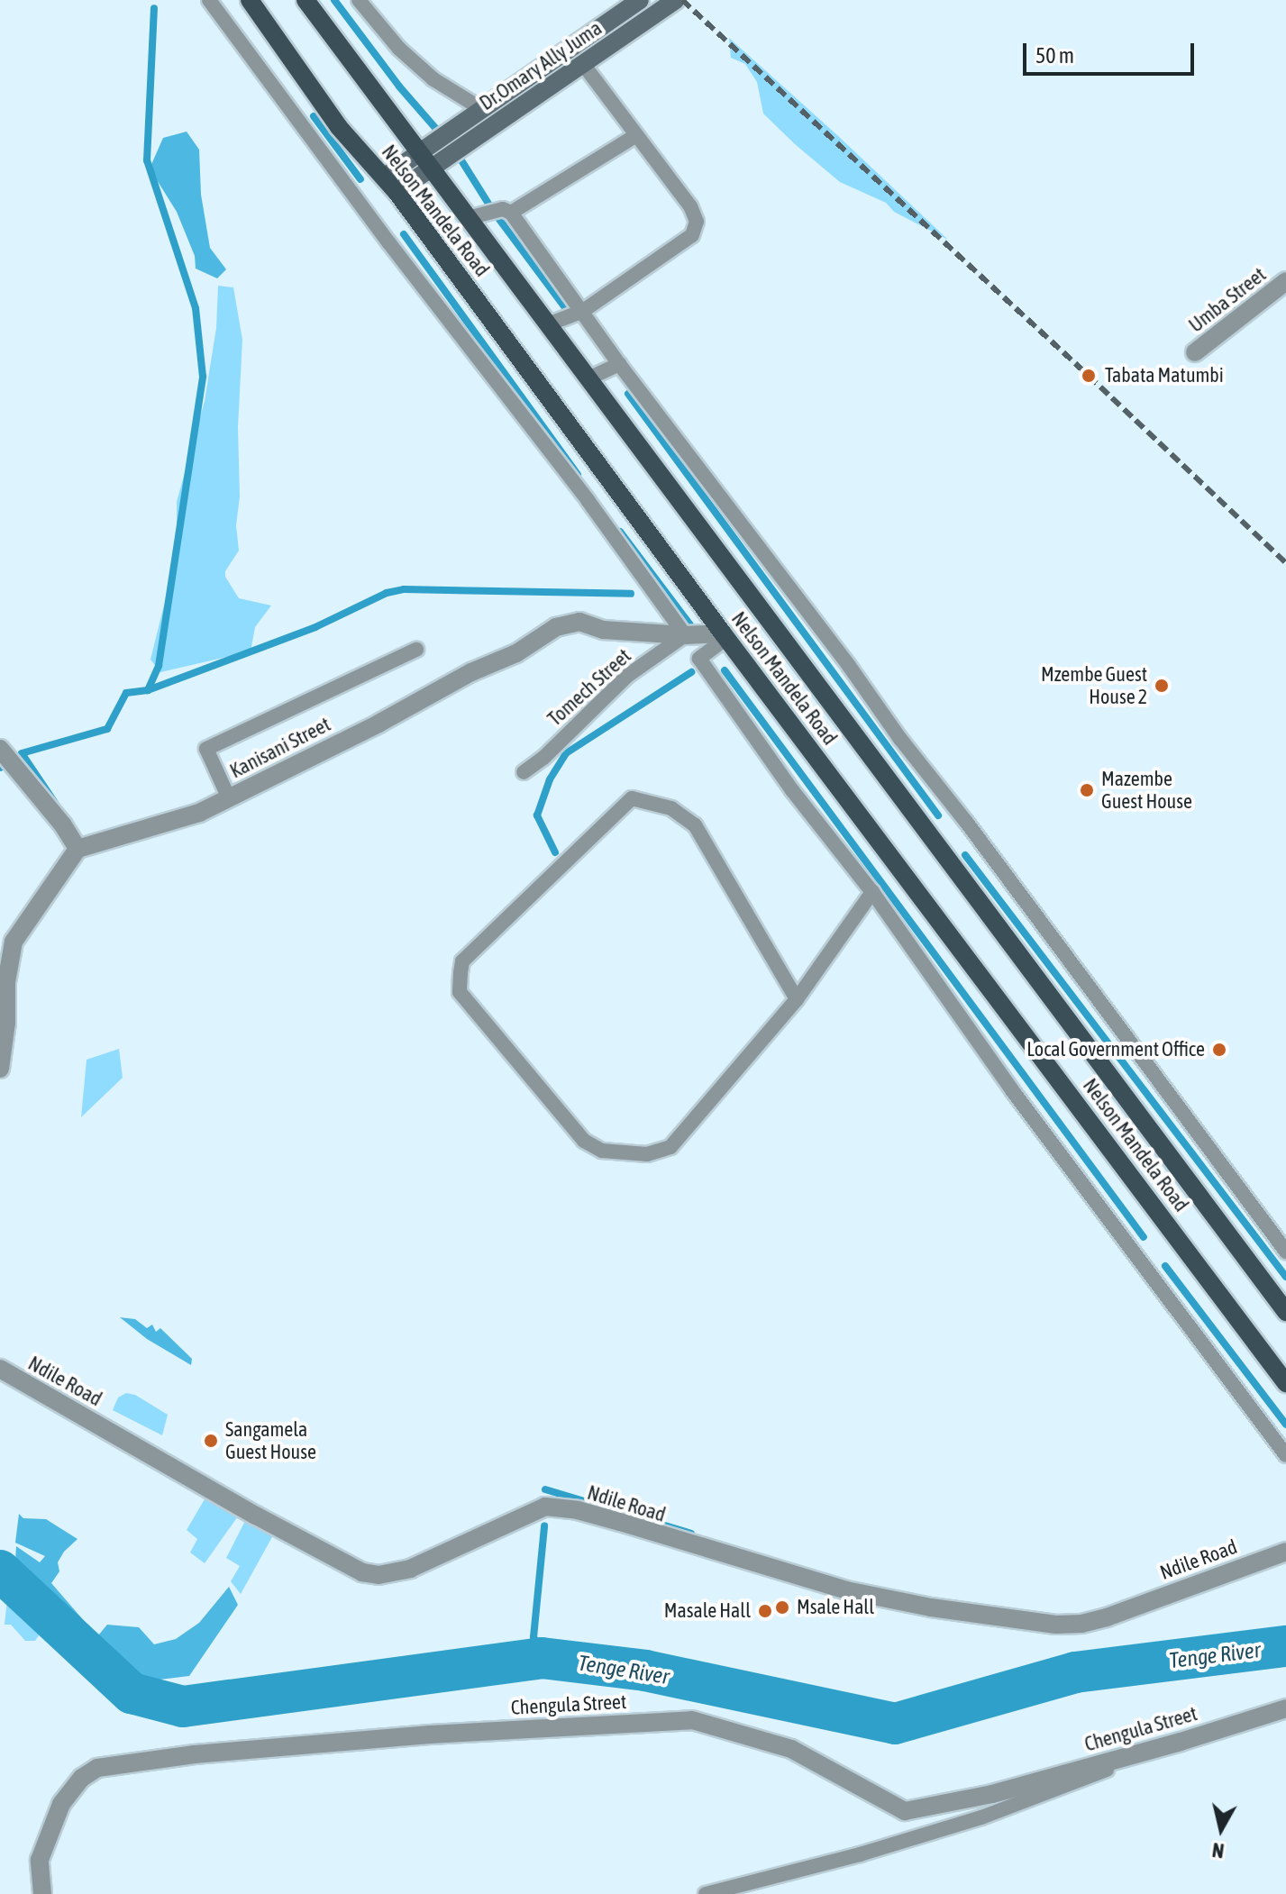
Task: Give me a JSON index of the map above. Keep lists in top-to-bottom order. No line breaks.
{"streets":{"main road":["Dr.Omary Ally Juma","Nelson Mandela Road"],"street":["Umba Street","Kanisani Street","Ndile Road","Chengula Street"],"lane":["Tomech Street"]},"crossings":[["Dr.Omary Ally Juma","Nelson Mandela Road"],["Nelson Mandela Road","Kanisani Street"],["Tomech Street","Kanisani Street"]],"water":["Tenge River"],"places":["Tabata Matumbi","Mzembe Guest House 2","Mazembe Guest House","Local Government Office","Sangamela Guest House","Msale Hall","Masale Hall"],"scale_bar":"50 m","north":"bottom"}
